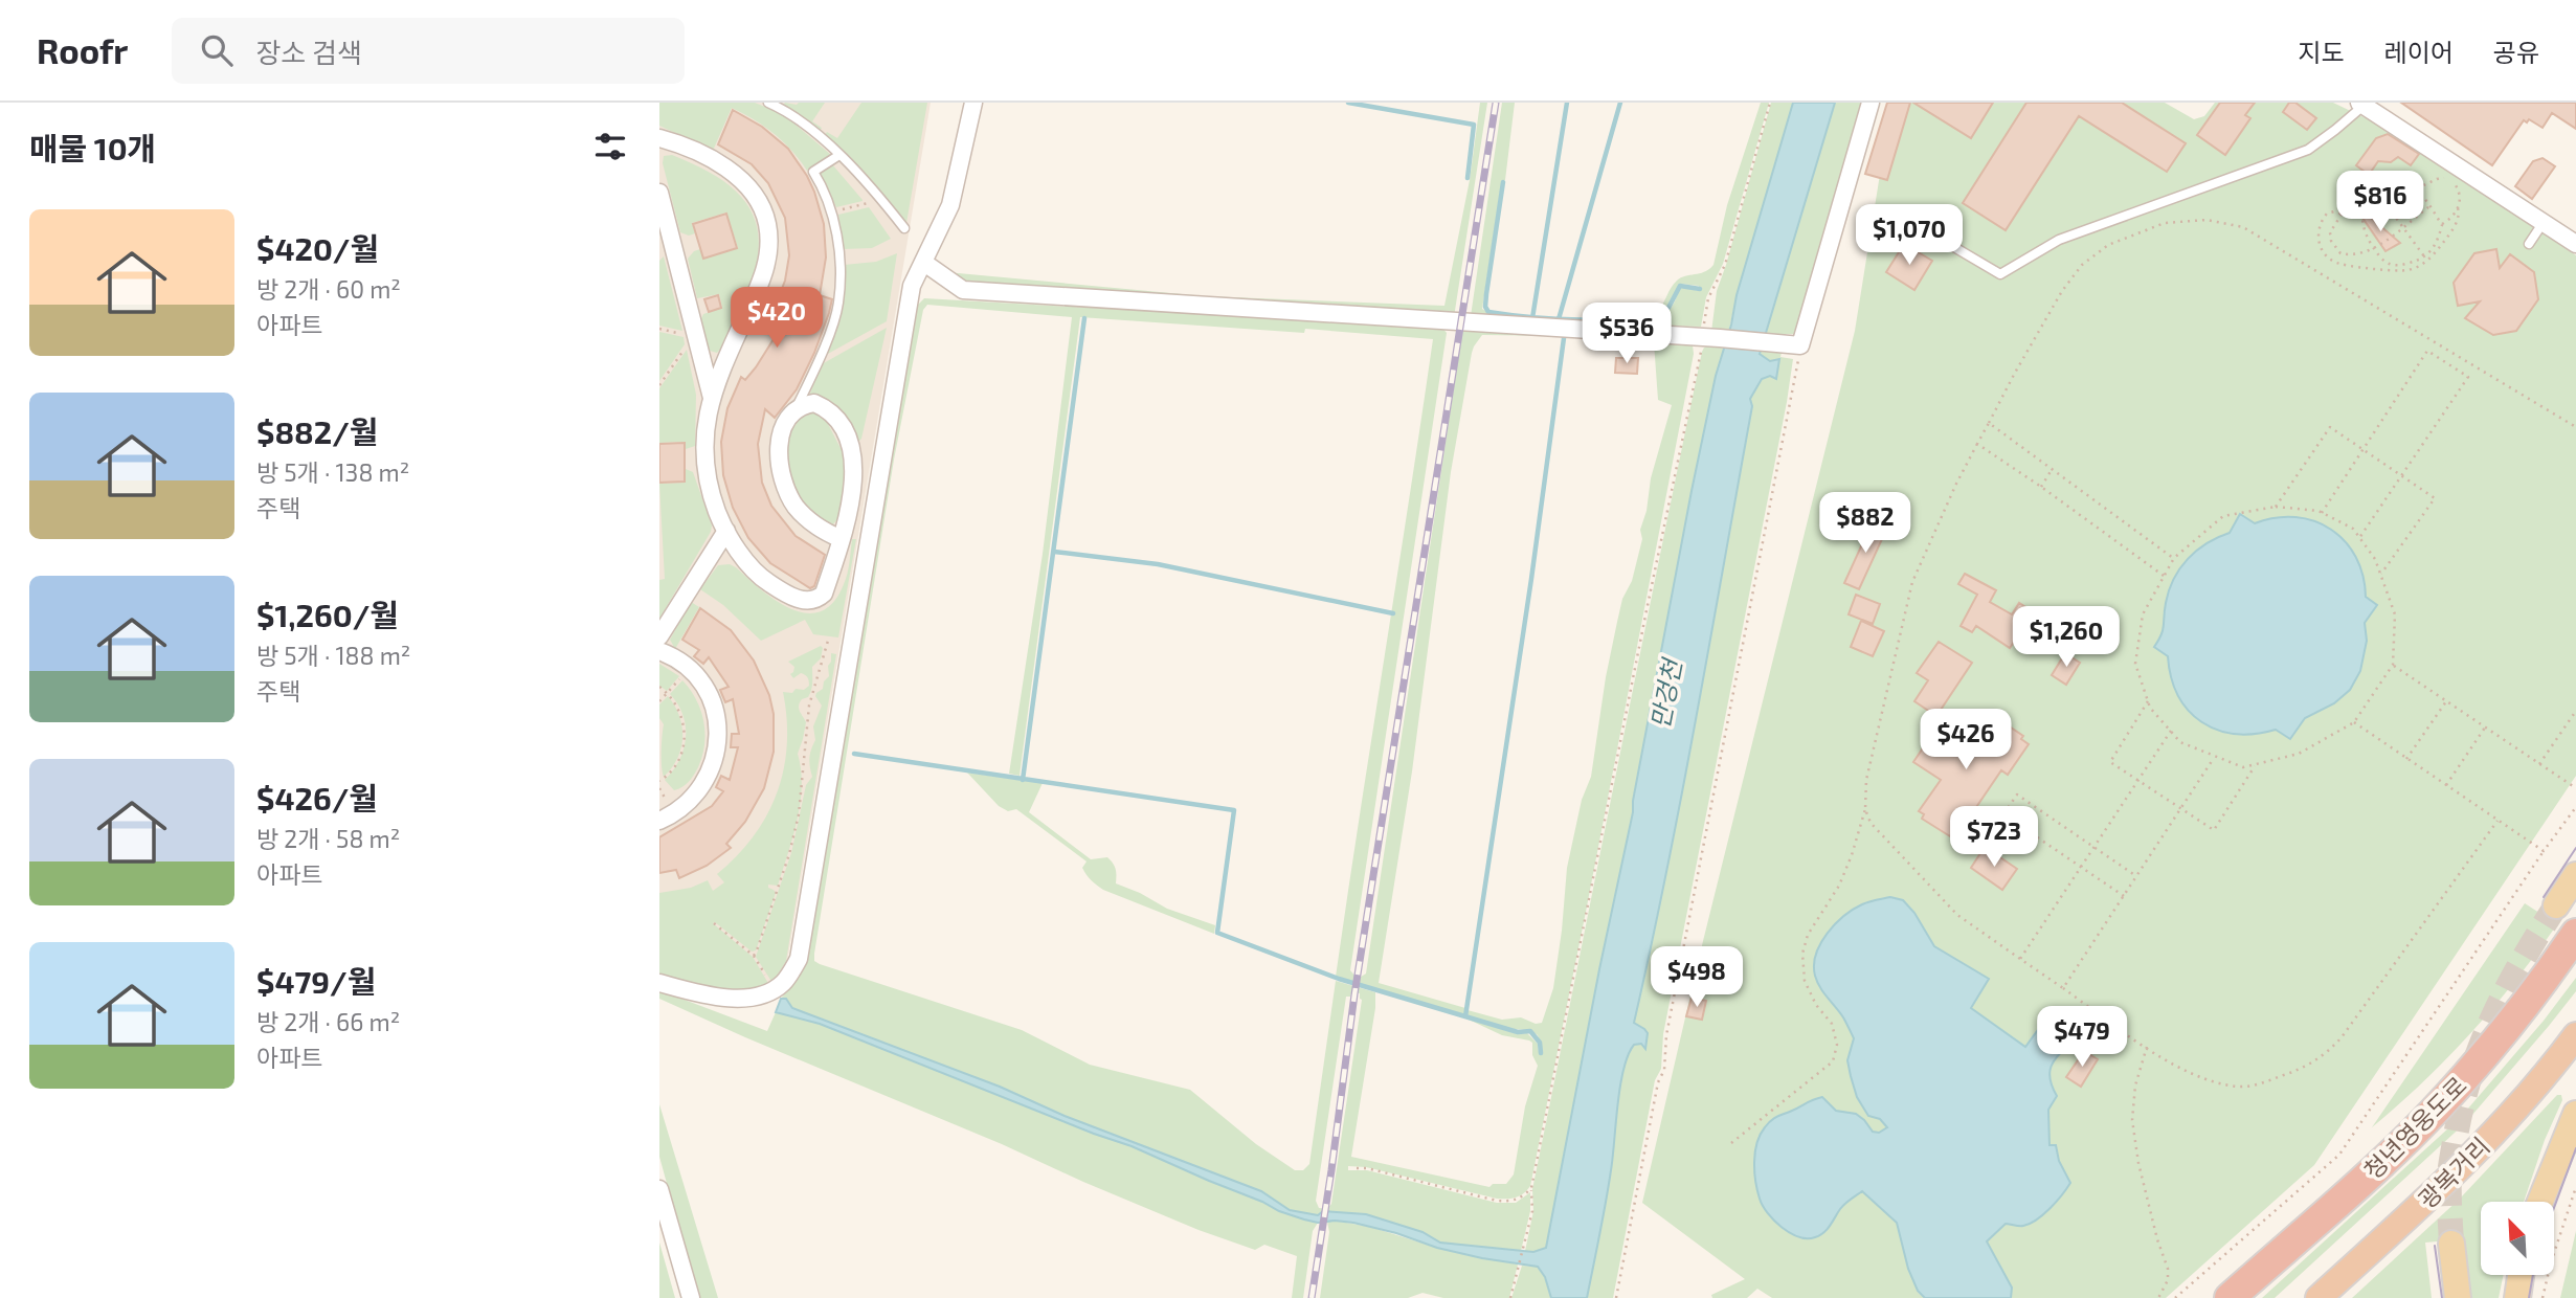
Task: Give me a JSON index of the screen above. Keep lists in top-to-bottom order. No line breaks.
{"streets":{"highway":["청년영웅도로","광복거리"]},"water":["만겅천"],"north":"top left","page":{"header":"Roofr","search":"장소 검색","nav":["지도","레이어","공유"],"heading":"매물 10개","price":["$816","$1,070","$420","$536","$882","$1,260","$426","$723","$498","$479"],"list":[{"name":"$420/월","note":"방 2개 · 60 m² · 아파트"},{"name":"$882/월","note":"방 5개 · 138 m² · 주택"},{"name":"$1,260/월","note":"방 5개 · 188 m² · 주택"},{"name":"$426/월","note":"방 2개 · 58 m² · 아파트"},{"name":"$479/월","note":"방 2개 · 66 m² · 아파트"}]}}
